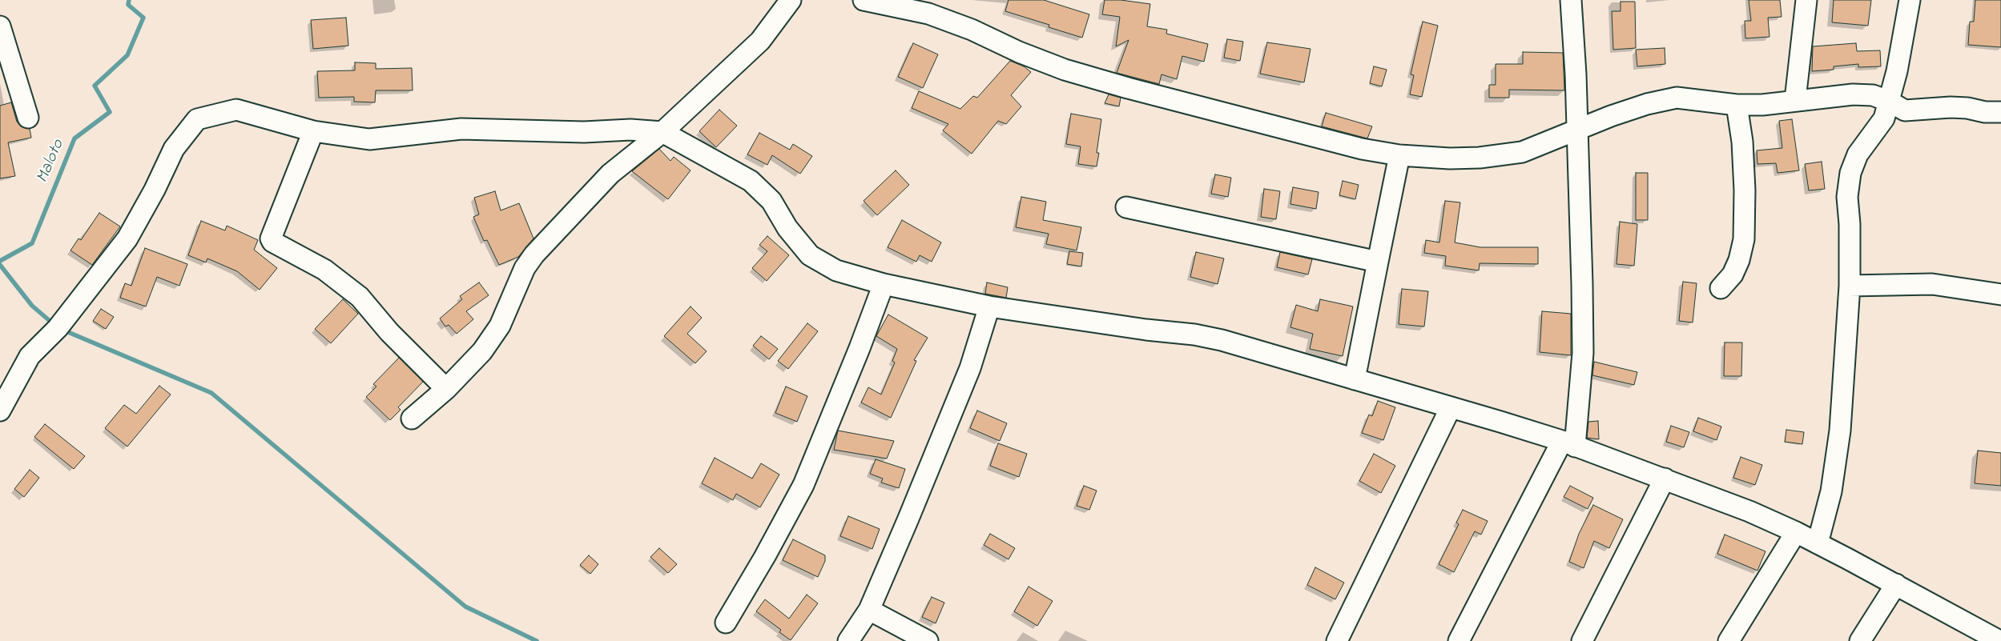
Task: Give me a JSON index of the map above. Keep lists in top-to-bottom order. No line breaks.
{"water":["Maloto"]}
